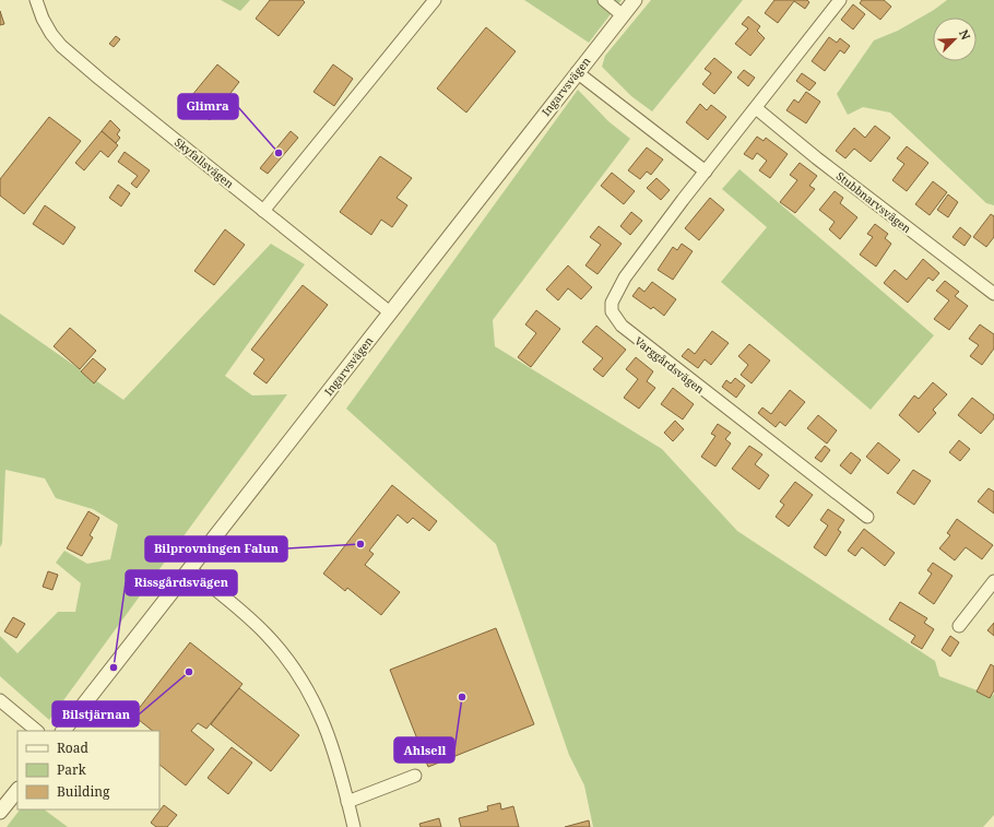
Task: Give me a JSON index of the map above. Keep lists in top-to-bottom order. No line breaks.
{"streets":{"street":["Ingarvsvägen","Skyfallsvägen","Stubbnarvsvägen","Varggårdsvägen"]},"crossings":[["Ingarvsvägen","Skyfallsvägen"],["Stubbnarvsvägen","Varggårdsvägen"]],"places":["Glimra","Bilprovningen Falun","Rissgårdsvägen","Bilstjärnan","Ahlsell"],"legend":["Road","Park","Building"],"north":"top right"}
